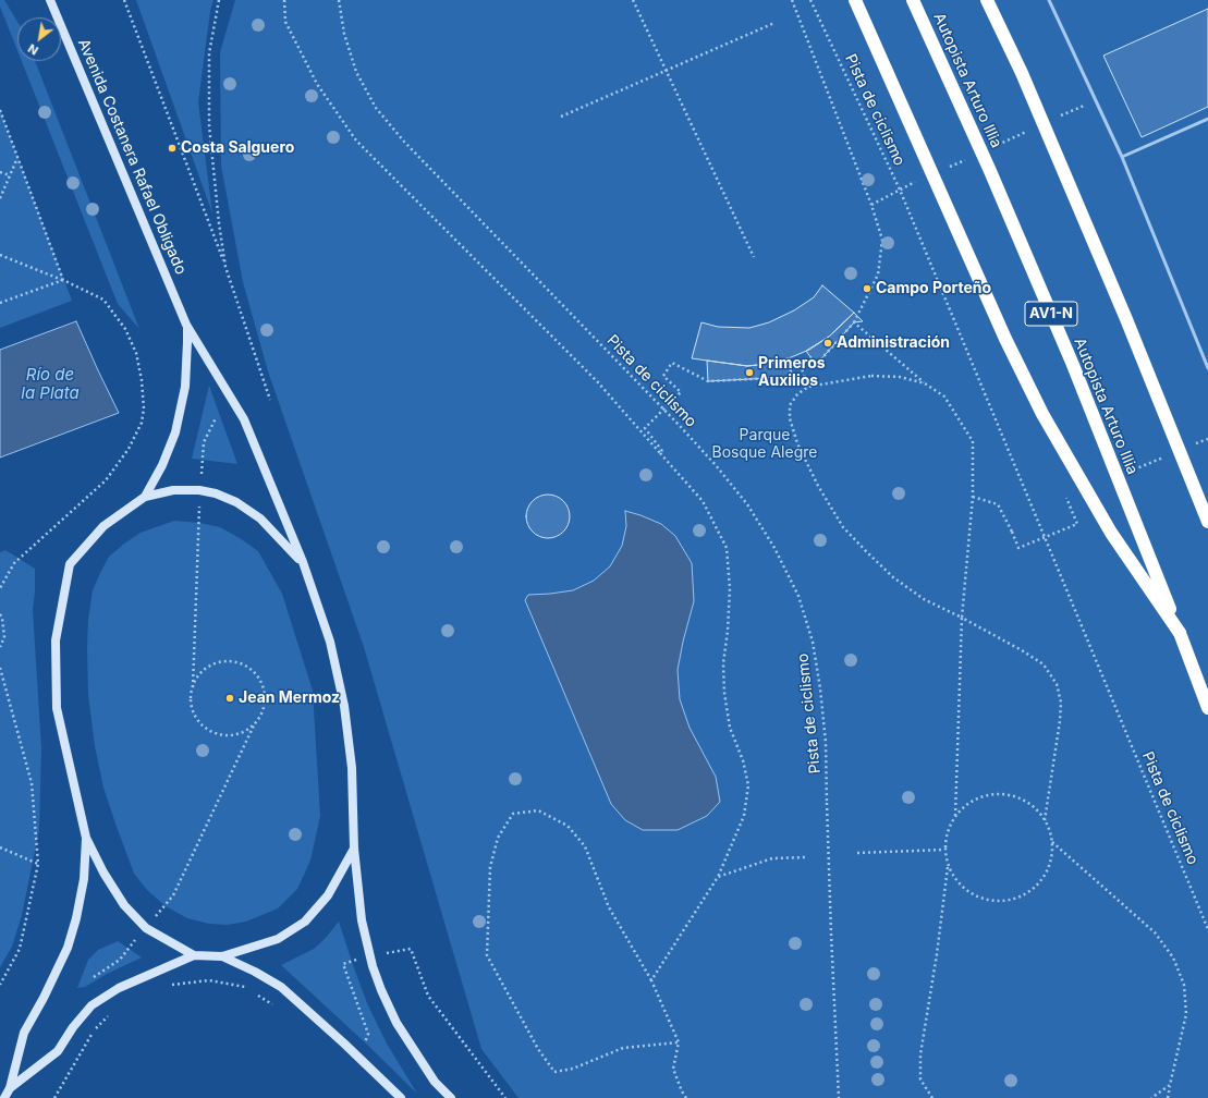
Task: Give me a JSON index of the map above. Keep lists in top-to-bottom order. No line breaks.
{"streets":{"highway":["Autopista Arturo Illia","AV1-N"],"main road":["Avenida Costanera Rafael Obligado"],"path":["Pista de ciclismo"]},"water":["Río de la Plata"],"parks":["Parque Bosque Alegre"],"places":["Costa Salguero","Campo Porteño","Administración","Primeros Auxilios","Jean Mermoz"],"north":"bottom left"}
